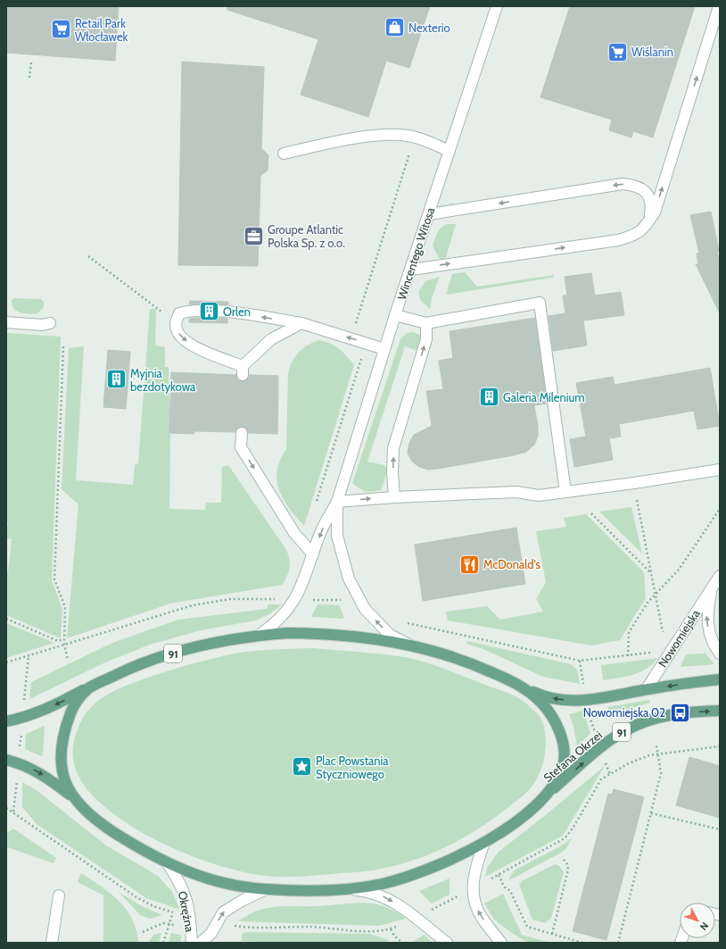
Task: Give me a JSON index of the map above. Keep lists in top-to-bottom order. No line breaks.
{"streets":{"main road":["91","Stefana Okrzei"],"street":["Wincentego Witosa","Nowomiejska","Okrężna"]},"crossings":[["Wincentego Witosa","91"],["Nowomiejska","91"],["91","Stefana Okrzei"],["91","Okrężna"]],"places":{"shop":["Nexterio"],"supermarket":["Retail Park Włocławek","Wiślanin"],"office":["Groupe Atlantic Polska Sp. z o.o."],"building":["Orlen","Myjnia bezdotykowa","Galeria Milenium"],"restaurant":["McDonald's"],"bus stop":["Nowomiejska 02"],"place":["Plac Powstania Styczniowego"]},"north":"bottom right"}
